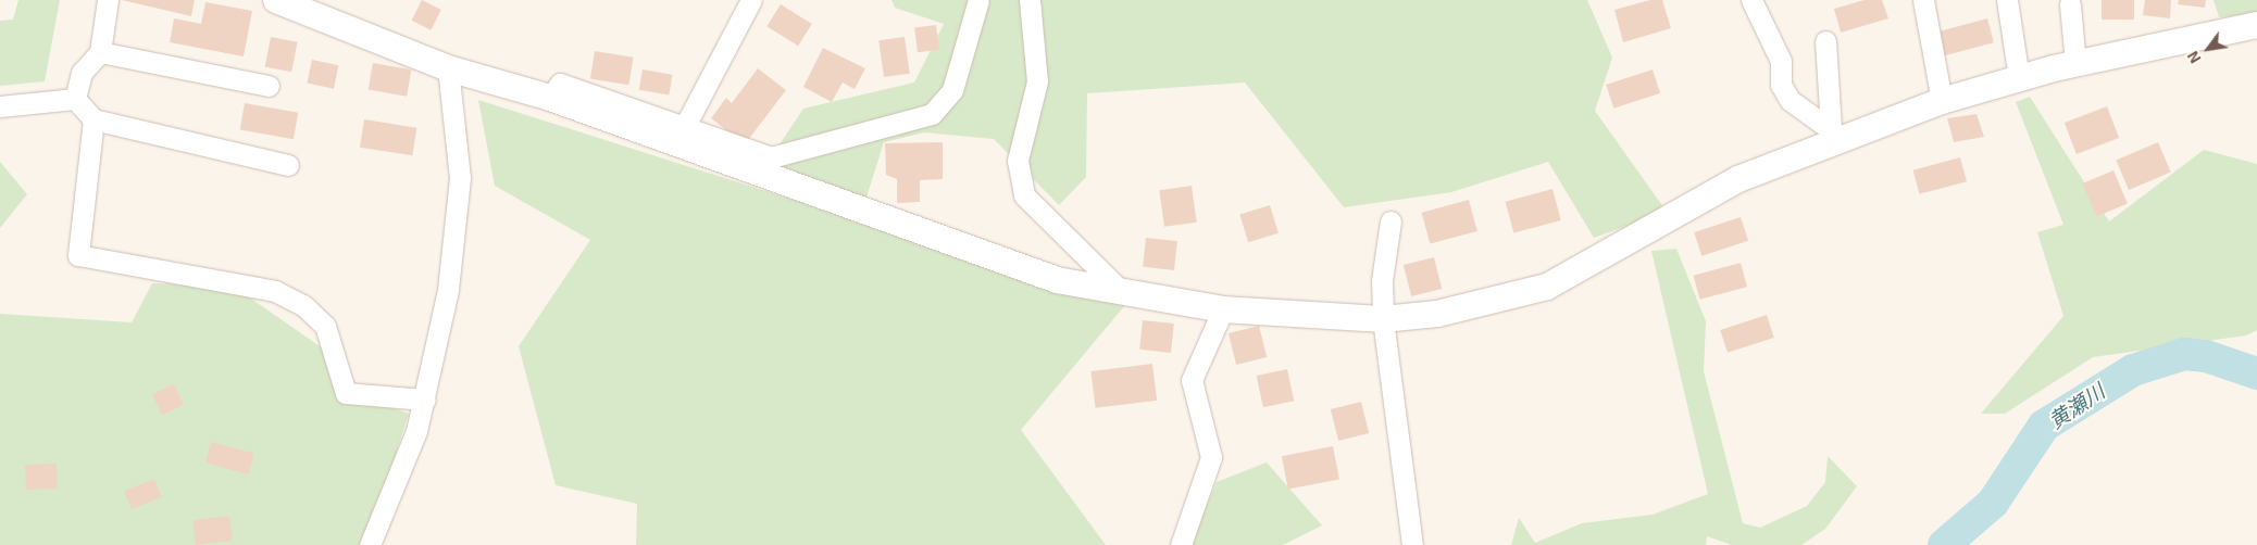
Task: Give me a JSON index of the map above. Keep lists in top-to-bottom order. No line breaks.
{"water":["黄瀬川"],"north":"bottom left"}
